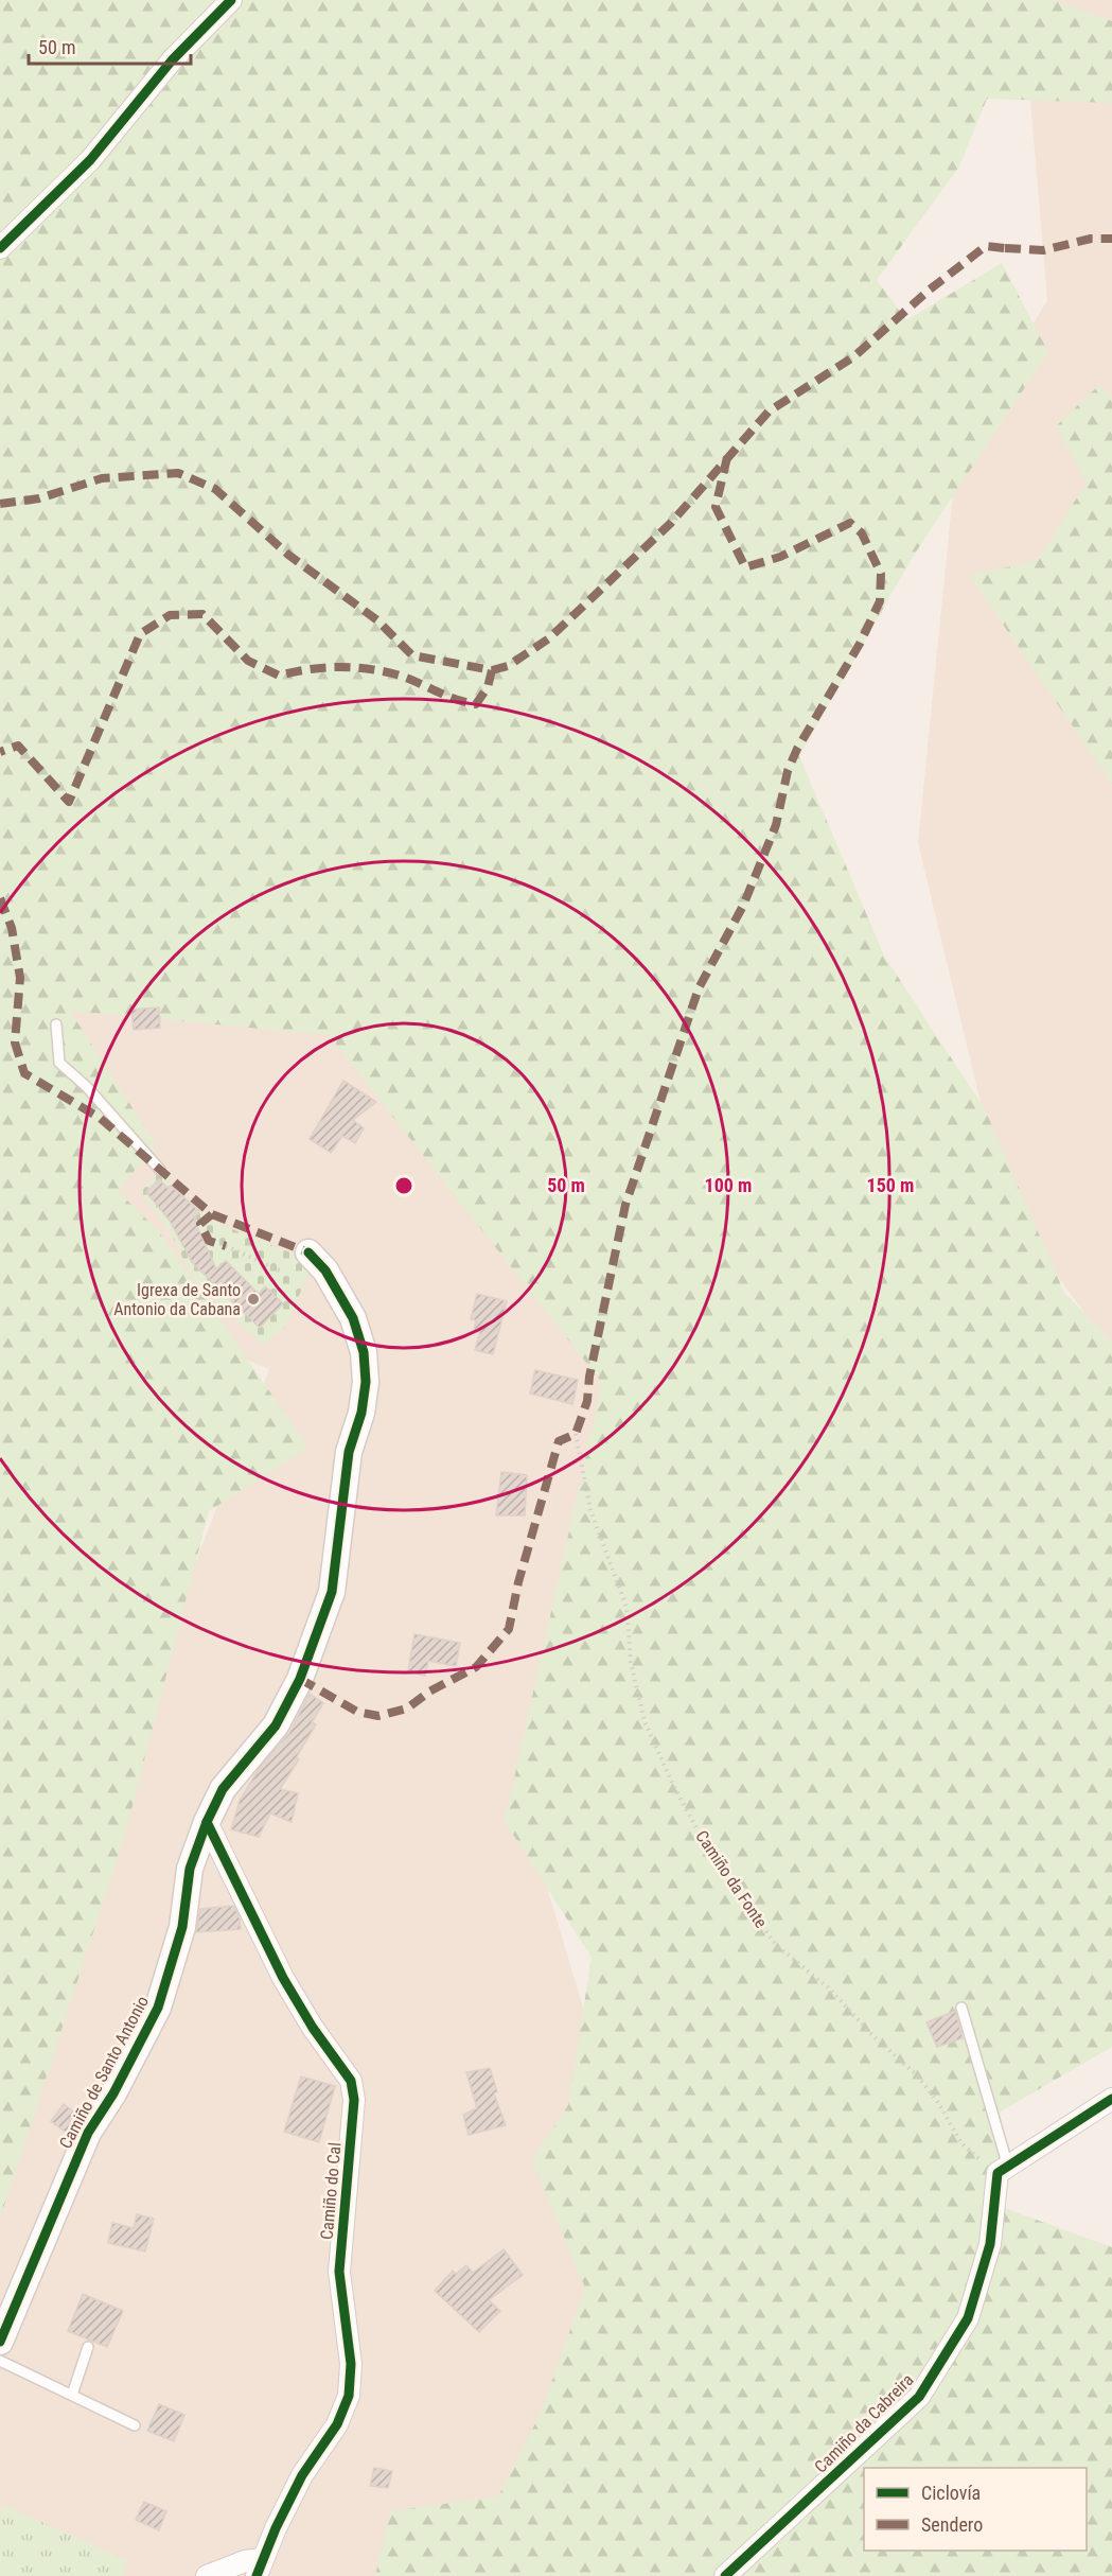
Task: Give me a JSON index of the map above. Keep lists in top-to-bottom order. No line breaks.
{"streets":{"street":["Camiño de Santo Antonio","Camiño do Cal","Camiño da Cabreira"],"path":["Camiño da Fonte"]},"crossings":[["Camiño da Fonte","Camiño da Cabreira"],["Camiño de Santo Antonio","Camiño do Cal"]],"places":["Igrexa de Santo Antonio da Cabana"],"legend":["Ciclovía","Sendero"],"scale_bar":"50 m","rings":["50 m","100 m","150 m"]}
